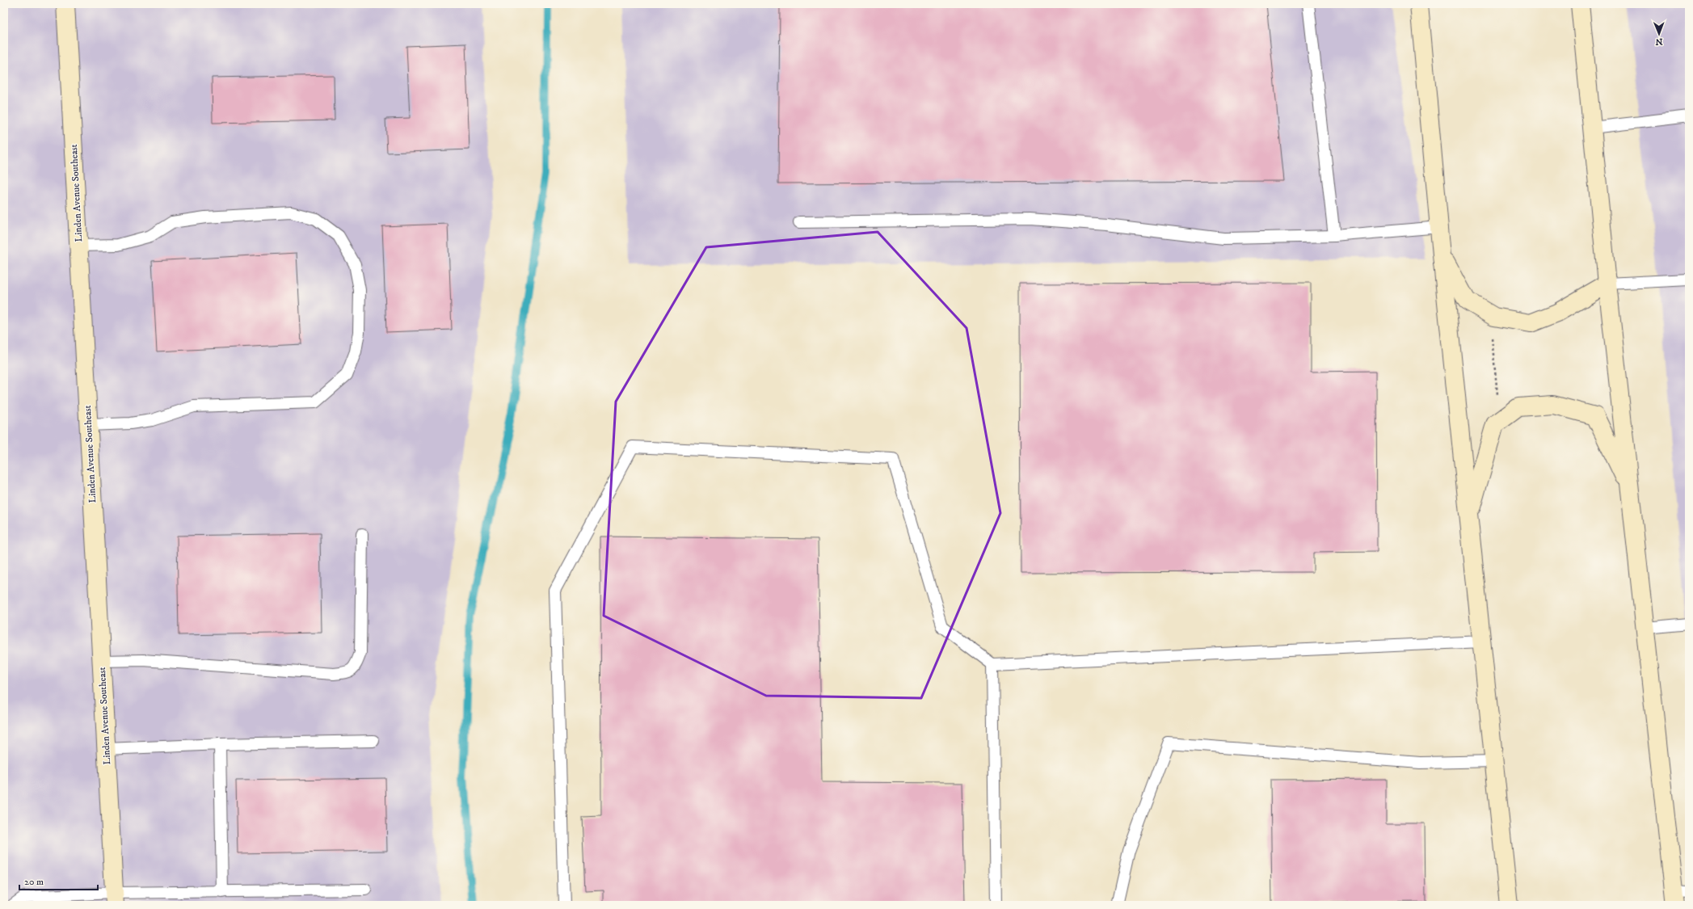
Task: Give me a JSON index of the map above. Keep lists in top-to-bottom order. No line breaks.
{"streets":{"street":["Linden Avenue Southeast"]},"scale_bar":"20 m","north":"bottom"}
